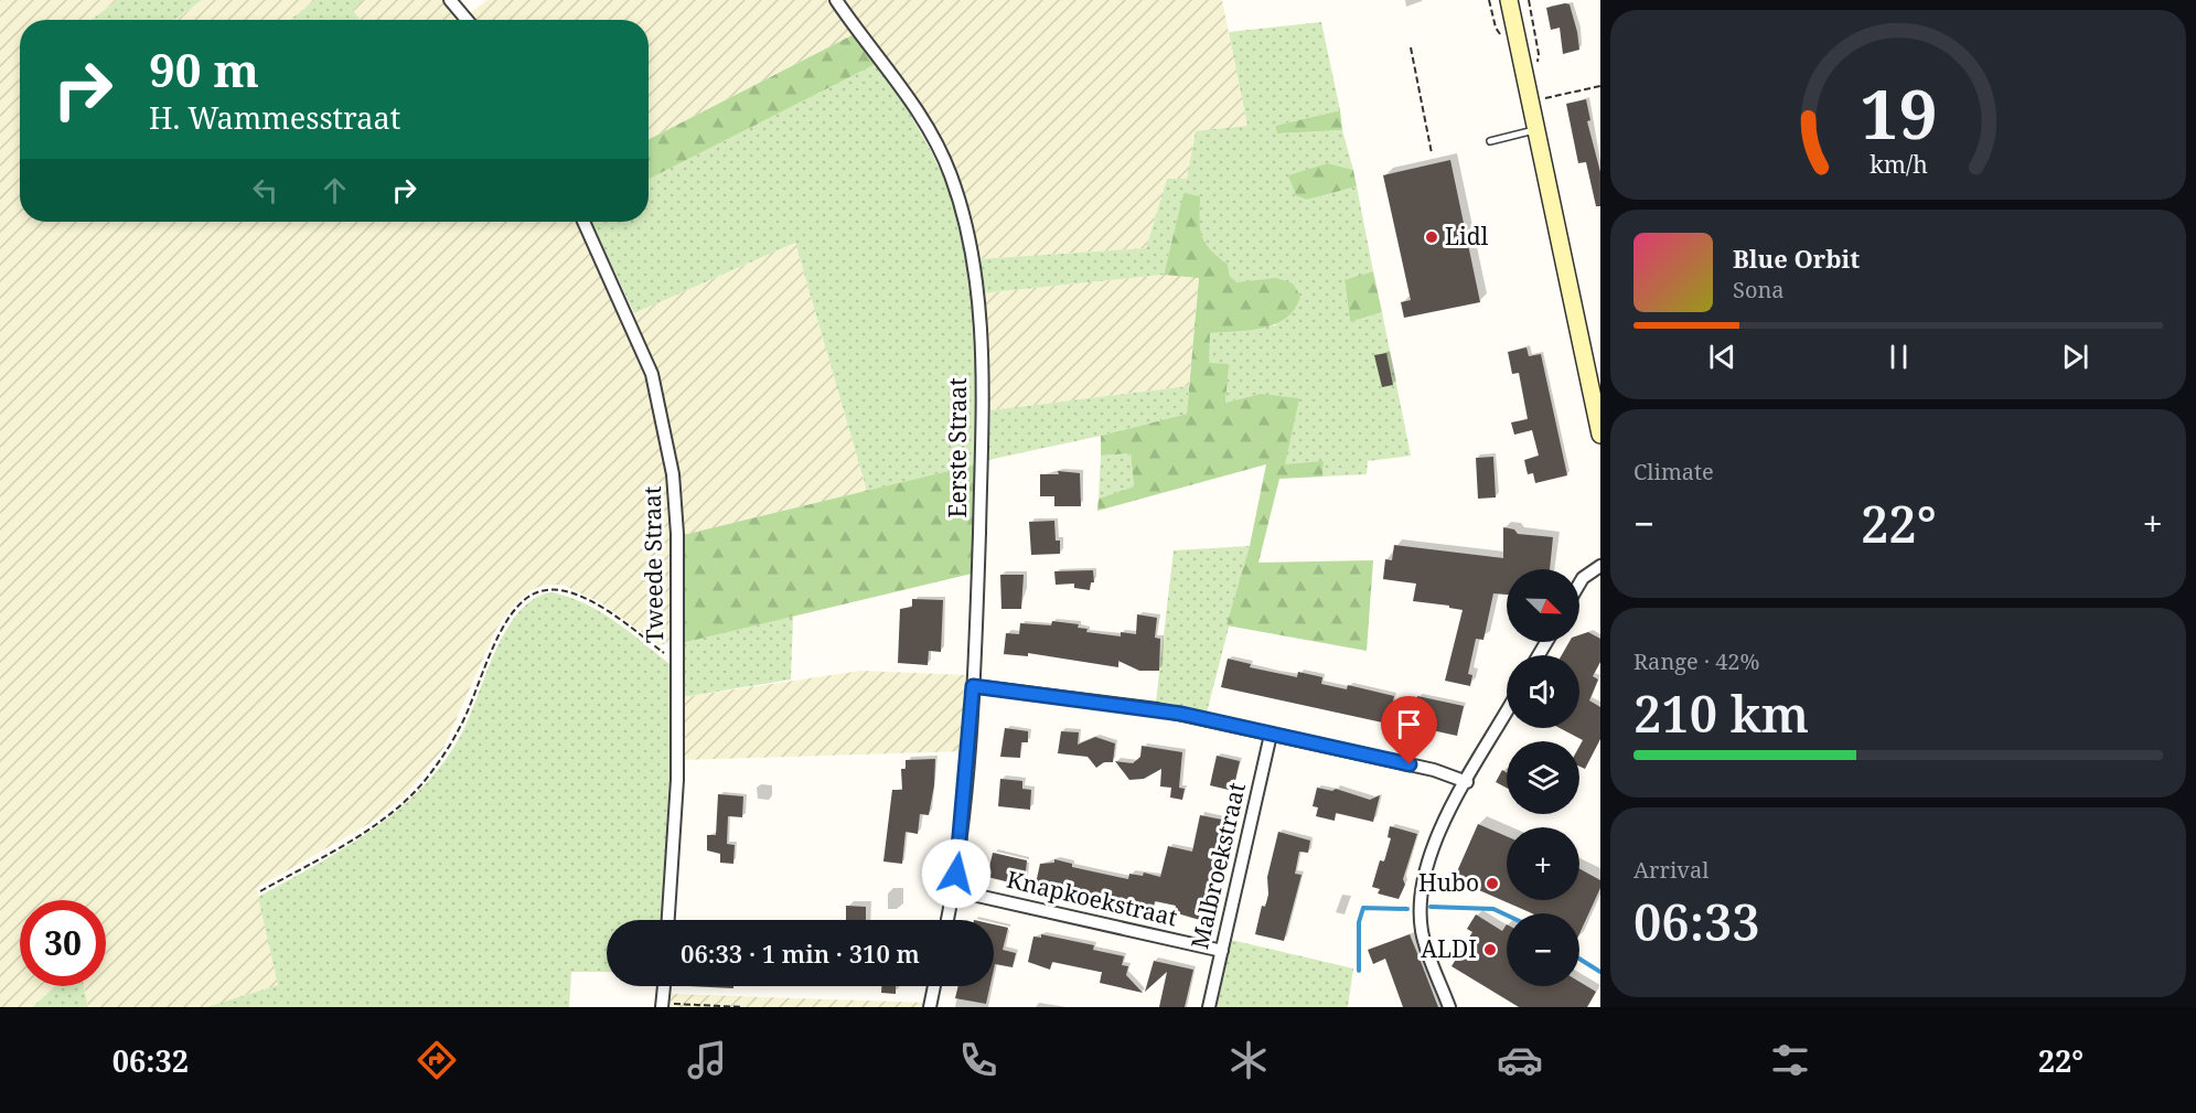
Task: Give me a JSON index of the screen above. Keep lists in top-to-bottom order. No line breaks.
{"streets":{"street":["Eerste Straat","Tweede Straat","Malbroekstraat","Knapkoekstraat"]},"crossings":[["Eerste Straat","Knapkoekstraat"],["Malbroekstraat","Knapkoekstraat"]],"places":["Lidl","Hubo","ALDI"],"north":"bottom right","page":{"turn":["90 m","H. Wammesstraat"],"song":["Blue Orbit","Sona"],"tile":["Climate",["Range · 42%","210 km"],["Arrival","06:33"]],"heat":["−","22°","+"],"map_buttons":["+","−"],"limit":"30","trip":"06:33 · 1 min · 310 m","tabs":["06:32","22°"],"gauge":["19","km/h"]}}
